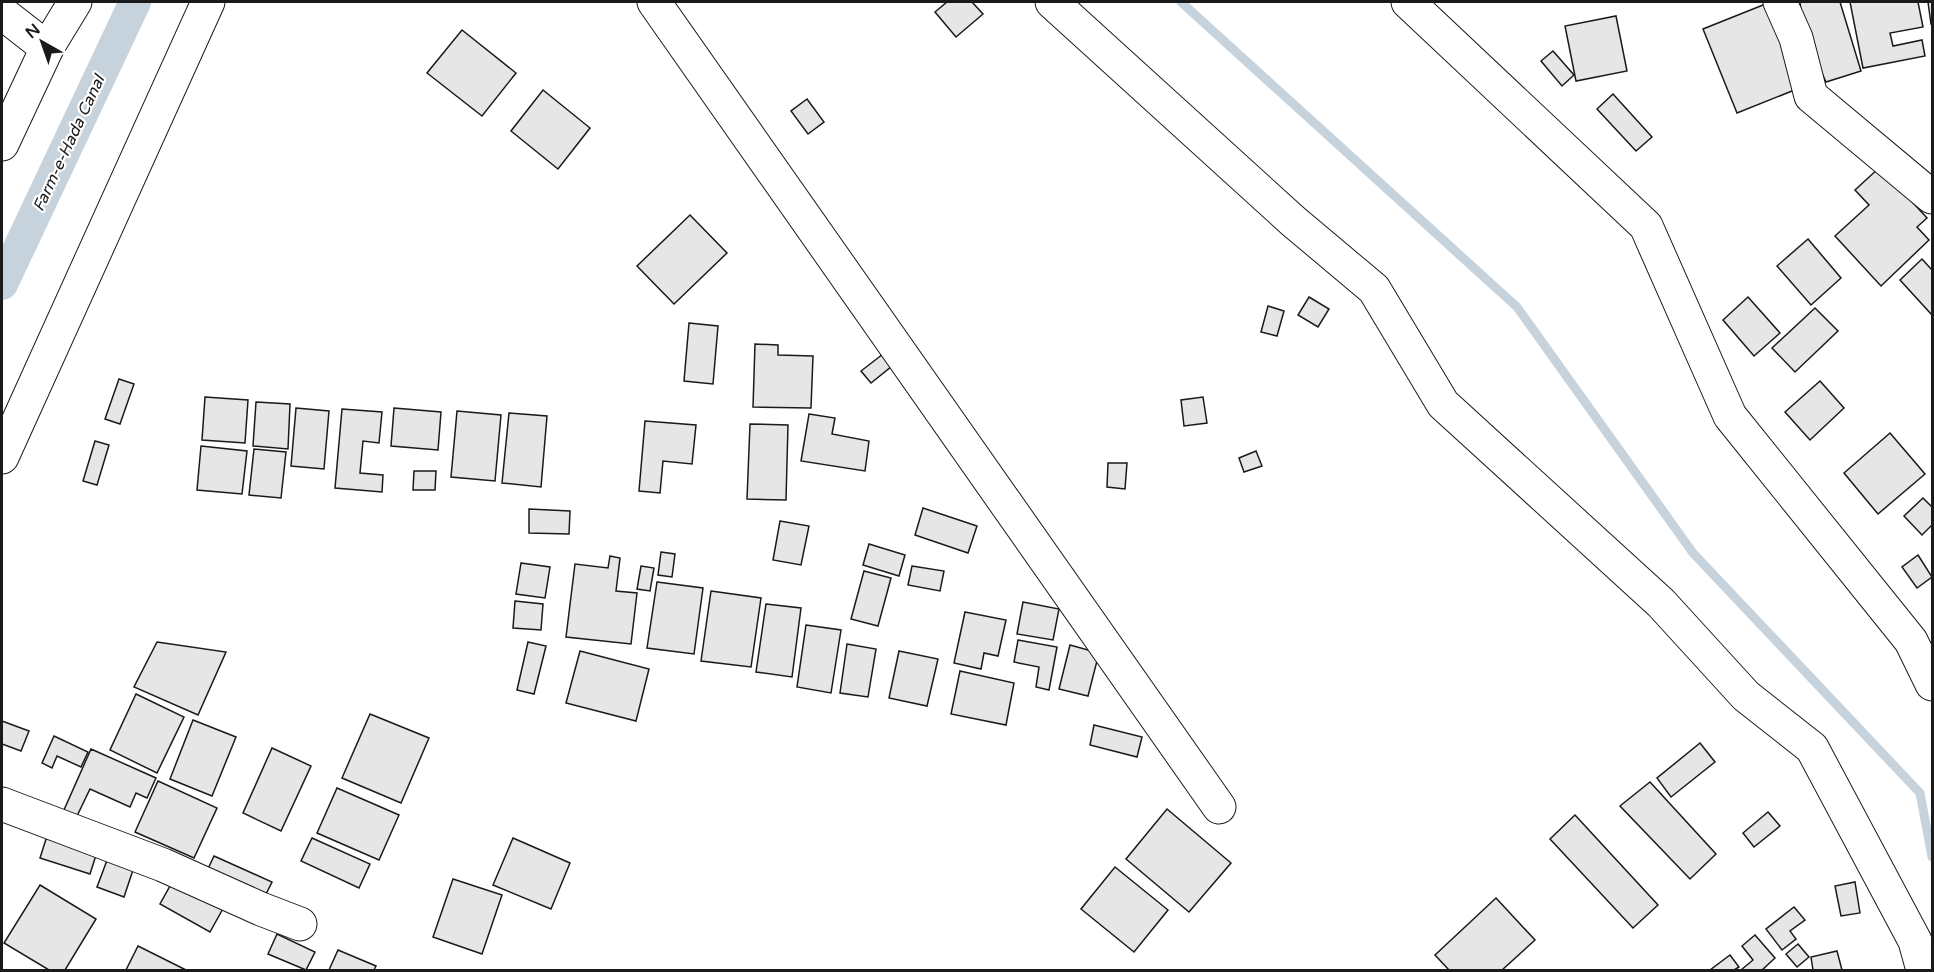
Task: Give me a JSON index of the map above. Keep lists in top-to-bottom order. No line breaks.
{"water":["Farm-e-Hada Canal"],"north":"top left"}
